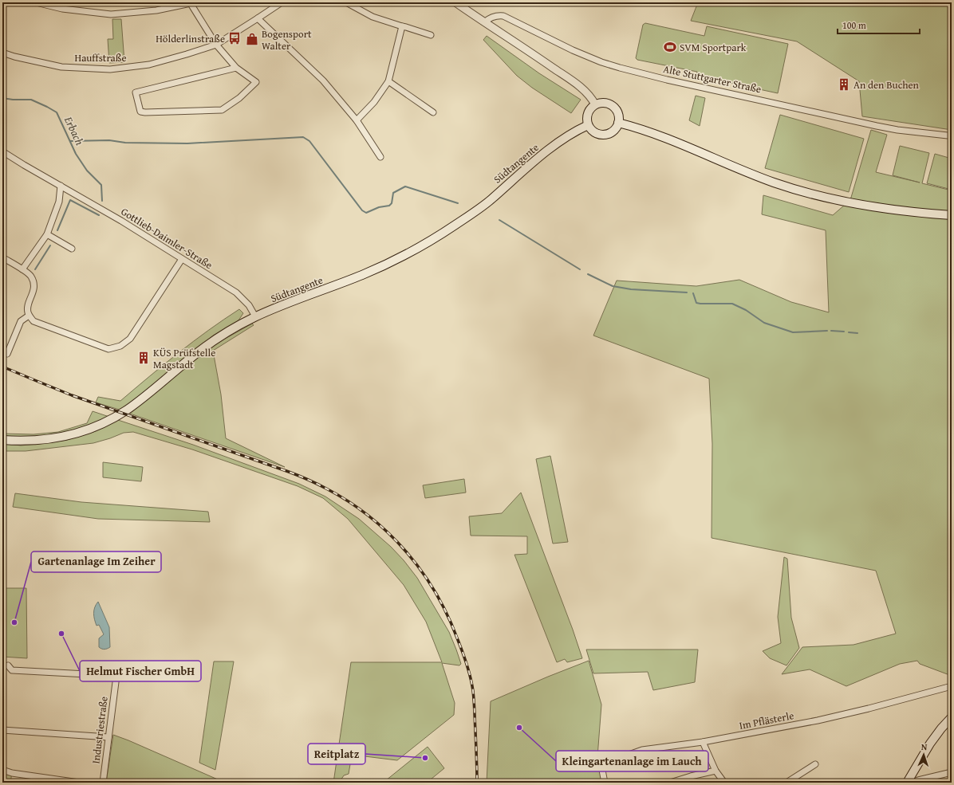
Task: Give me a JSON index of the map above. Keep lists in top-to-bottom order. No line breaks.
{"streets":{"main road":["Südtangente"],"street":["Hauffstraße","Alte Stuttgarter Straße","Gottlieb-Daimler-Straße","Im Pflästerle","Industriestraße"]},"crossings":[["Südtangente","Gottlieb-Daimler-Straße"]],"water":["Erbach"],"places":{"bus stop":["Hölderlinstraße"],"shop":["Bogensport Walter"],"sports":["SVM Sportpark"],"building":["An den Buchen","KÜS Prüfstelle Magstadt"],"other":["Gartenanlage Im Zeiher","Helmut Fischer GmbH","Kleingartenanlage im Lauch","Reitplatz"]},"scale_bar":"100 m","north":"top"}
